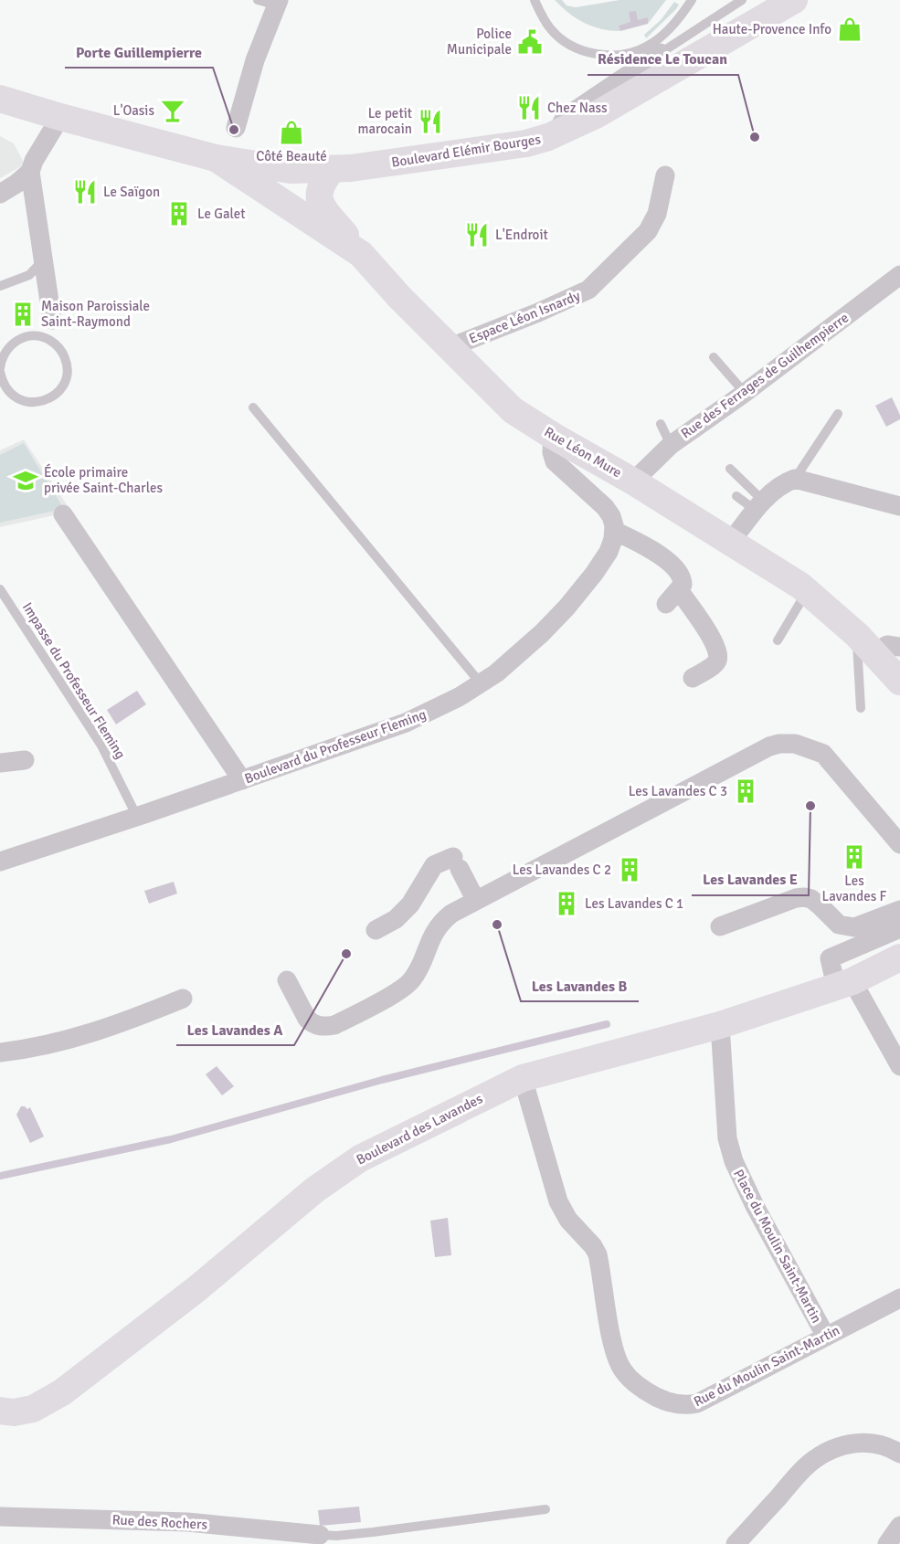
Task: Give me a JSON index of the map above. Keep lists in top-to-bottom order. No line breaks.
{"streets":{"street":["Boulevard Elémir Bourges","Espace Léon Isnardy","Rue des Ferrages de Guilhempierre","Rue Léon Mure","Boulevard du Professeur Fleming","Boulevard des Lavandes","Place du Moulin Saint-Martin","Rue du Moulin Saint-Martin","Rue des Rochers"],"lane":["Impasse du Professeur Fleming"]},"crossings":[["Espace Léon Isnardy","Rue Léon Mure"],["Rue des Ferrages de Guilhempierre","Rue Léon Mure"],["Impasse du Professeur Fleming","Boulevard du Professeur Fleming"],["Boulevard des Lavandes","Place du Moulin Saint-Martin"],["Boulevard des Lavandes","Rue du Moulin Saint-Martin"],["Place du Moulin Saint-Martin","Rue du Moulin Saint-Martin"]],"places":{"shop":["Haute-Provence Info","Côté Beauté"],"public building":["Police Municipale"],"restaurant":["Chez Nass","Le petit marocain","Le Saïgon","L'Endroit"],"bar":["L'Oasis"],"other":["Porte Guillempierre","Résidence Le Toucan","Les Lavandes E","Les Lavandes B","Les Lavandes A"],"building":["Le Galet","Maison Paroissiale Saint-Raymond","Les Lavandes C 3","Les Lavandes F","Les Lavandes C 2","Les Lavandes C 1"],"school or university":["École primaire privée Saint-Charles"]}}
